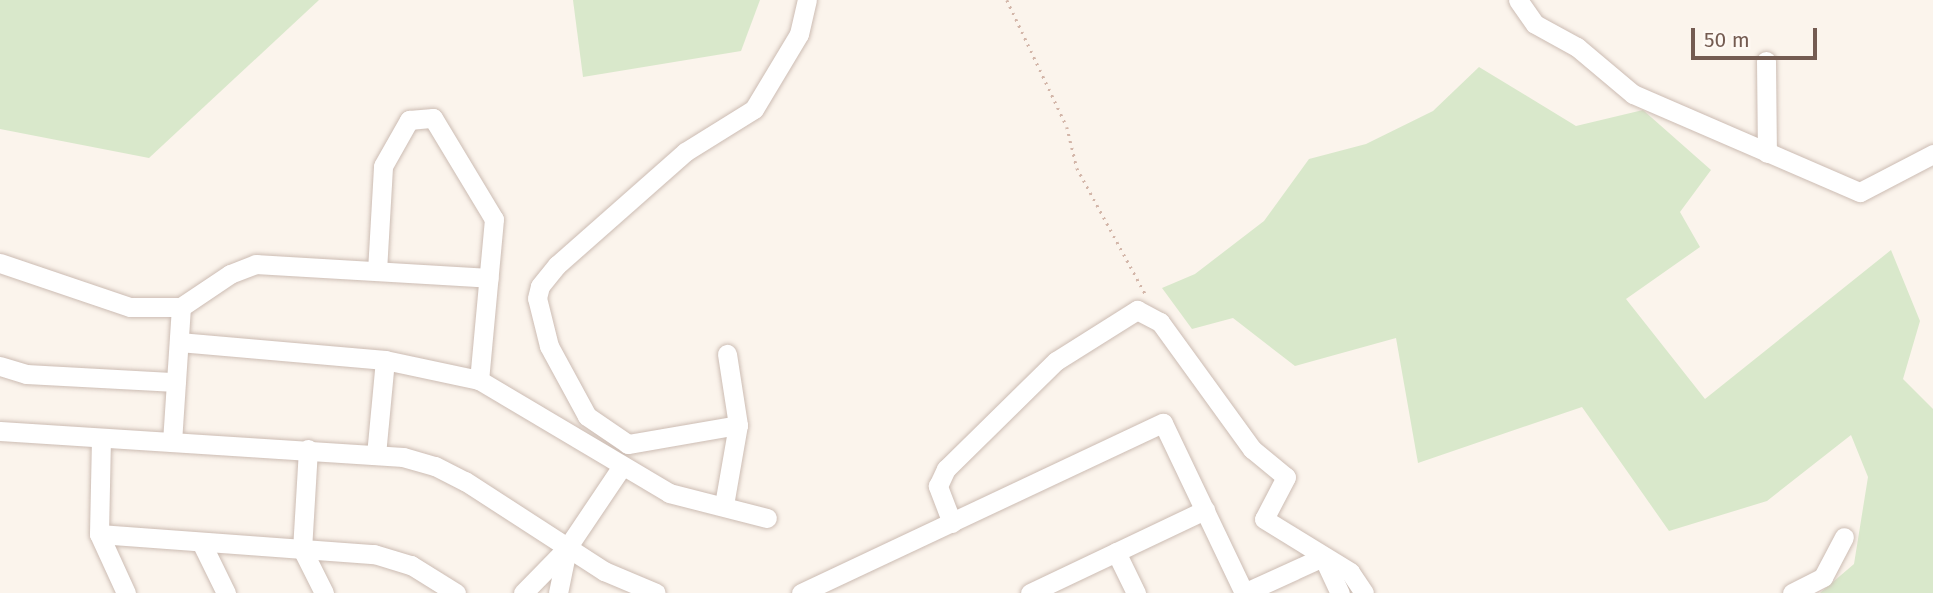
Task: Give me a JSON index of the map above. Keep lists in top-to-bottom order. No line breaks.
{"scale_bar":"50 m"}
